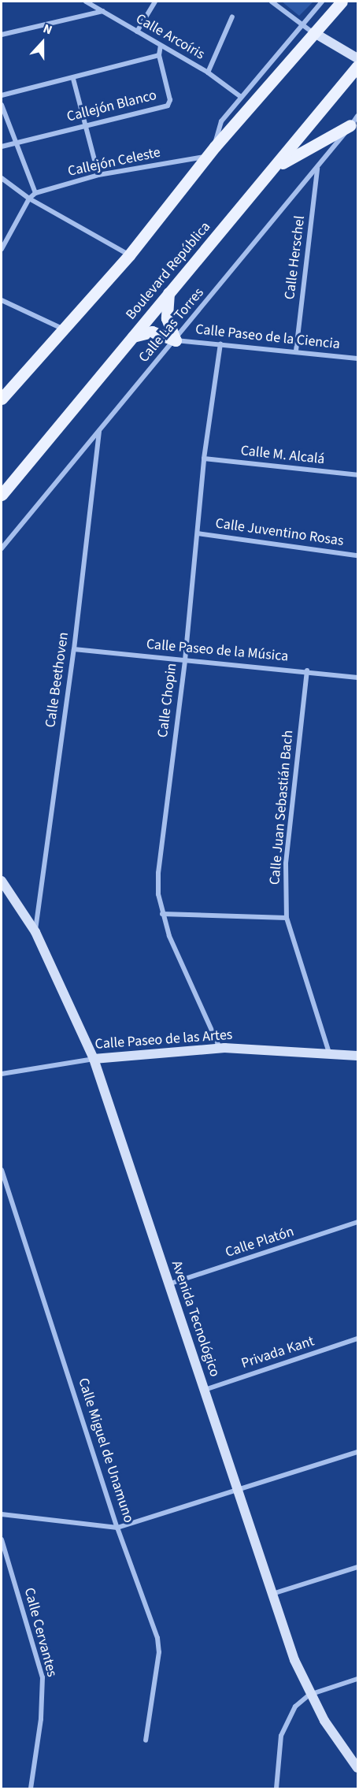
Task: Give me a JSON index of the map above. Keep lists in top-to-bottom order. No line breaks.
{"streets":{"main road":["Boulevard República","Calle Paseo de las Artes","Avenida Tecnológico"],"street":["Calle Arcoíris","Callejón Blanco","Callejón Celeste","Calle Herschel","Calle Las Torres","Calle Paseo de la Ciencia","Calle M. Alcalá","Calle Juventino Rosas","Calle Paseo de la Música","Calle Beethoven","Calle Chopin","Calle Juan Sebastián Bach","Calle Platón","Privada Kant","Calle Miguel de Unamuno","Calle Cervantes"]},"crossings":[["Calle Arcoíris","Callejón Blanco"],["Calle Herschel","Calle Las Torres"],["Calle Herschel","Calle Paseo de la Ciencia"],["Calle Las Torres","Calle Paseo de la Ciencia"],["Calle Las Torres","Calle Beethoven"],["Calle Paseo de la Ciencia","Calle Chopin"],["Calle M. Alcalá","Calle Chopin"],["Calle Juventino Rosas","Calle Chopin"],["Calle Paseo de la Música","Calle Beethoven"],["Calle Paseo de la Música","Calle Chopin"],["Calle Paseo de la Música","Calle Juan Sebastián Bach"],["Calle Beethoven","Avenida Tecnológico"],["Calle Chopin","Calle Paseo de las Artes"],["Calle Juan Sebastián Bach","Calle Paseo de las Artes"],["Calle Paseo de las Artes","Avenida Tecnológico"],["Calle Platón","Avenida Tecnológico"],["Avenida Tecnológico","Privada Kant"]],"north":"top"}
